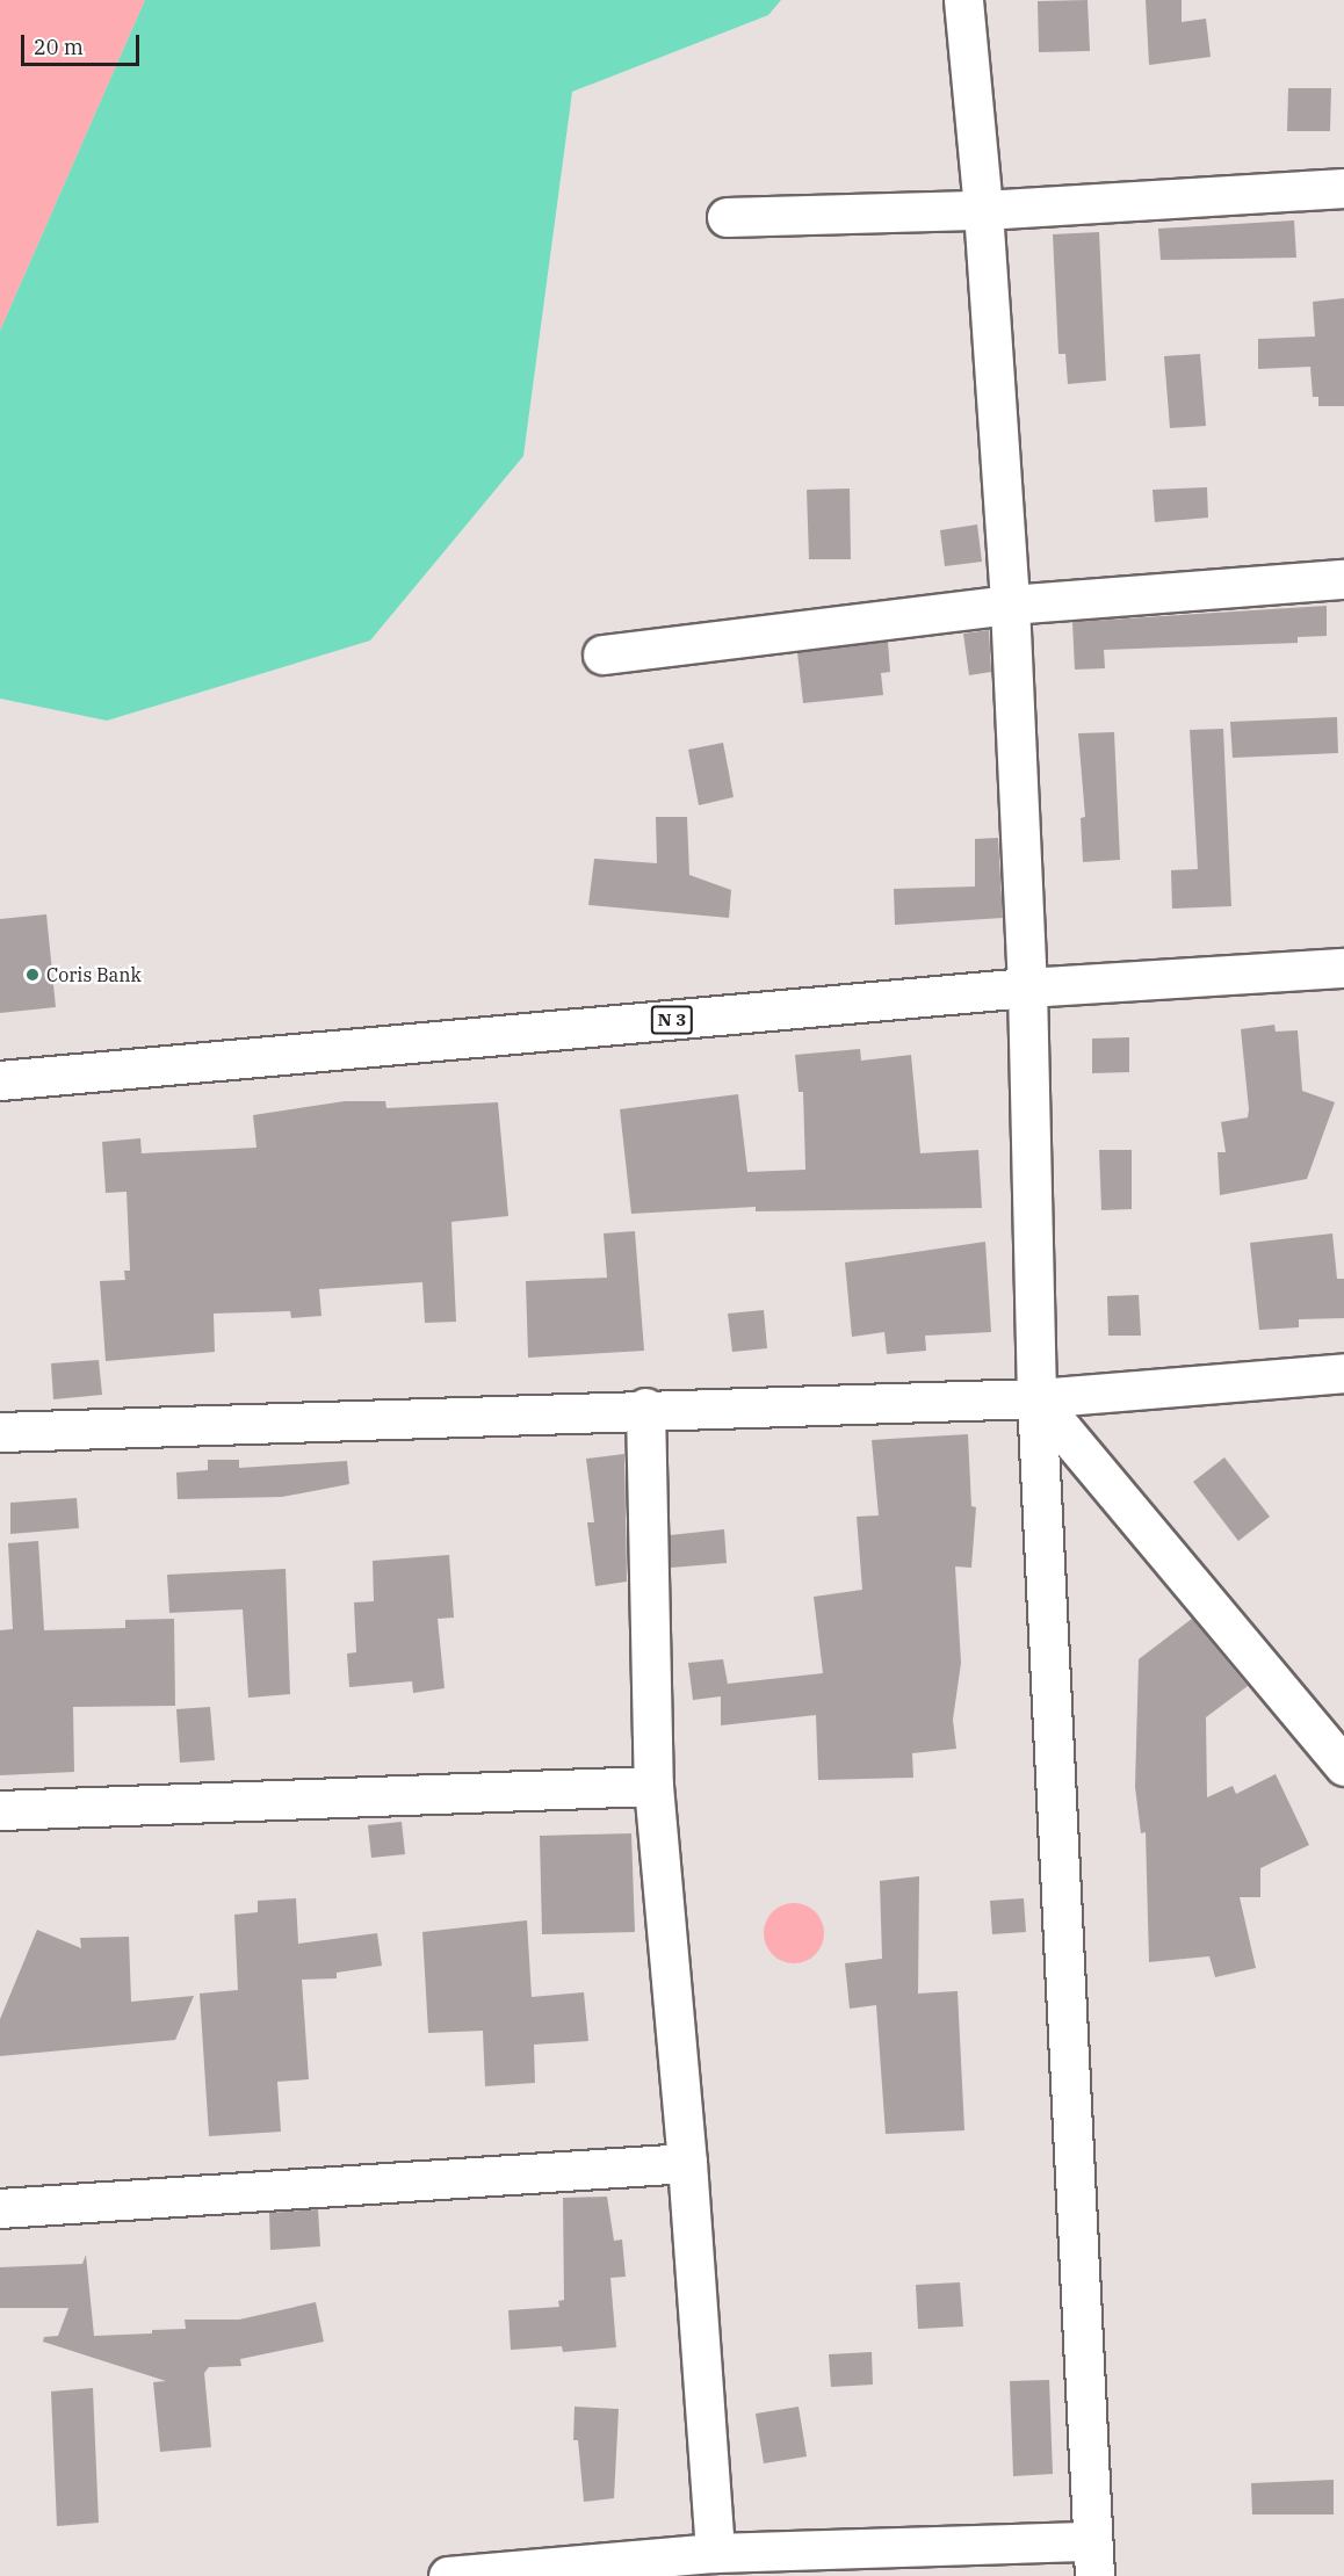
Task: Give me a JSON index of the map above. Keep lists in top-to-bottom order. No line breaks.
{"streets":{"street":["N 3"]},"places":["Coris Bank"],"scale_bar":"20 m"}
